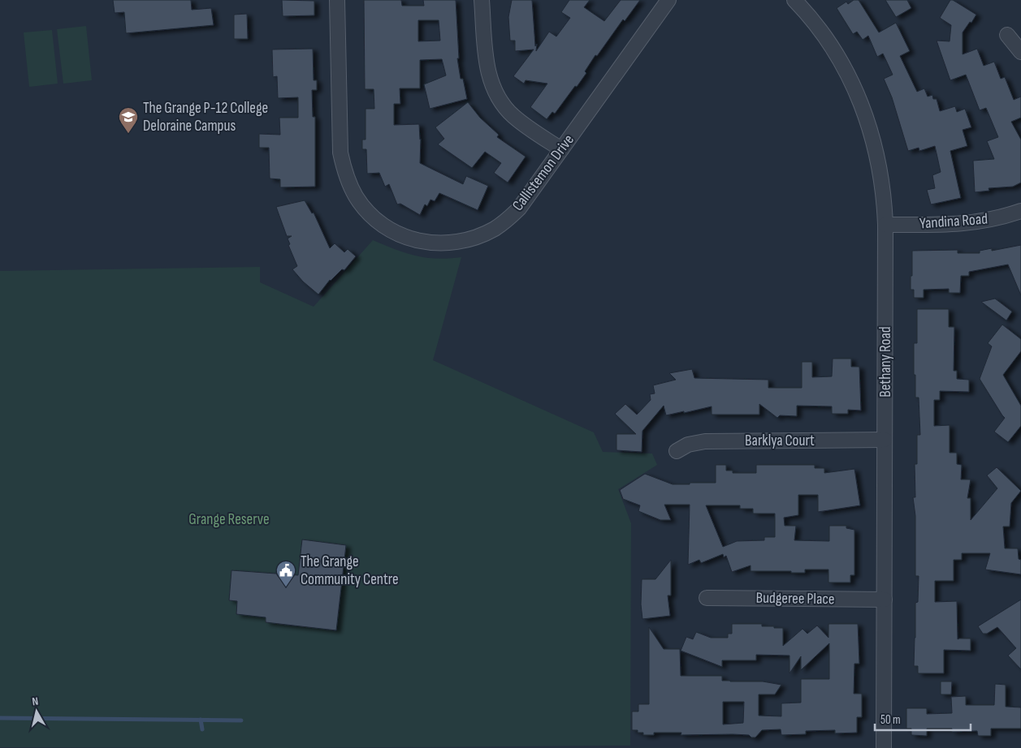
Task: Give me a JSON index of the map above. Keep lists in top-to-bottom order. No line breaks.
{"streets":{"street":["Callistemon Drive","Yandina Road","Bethany Road","Barklya Court","Budgeree Place"]},"crossings":[["Yandina Road","Bethany Road"],["Bethany Road","Barklya Court"],["Bethany Road","Budgeree Place"]],"parks":["Grange Reserve"],"places":{"school or university":["The Grange P-12 College Deloraine Campus"],"public building":["The Grange Community Centre"]},"scale_bar":"50 m","north":"top"}
